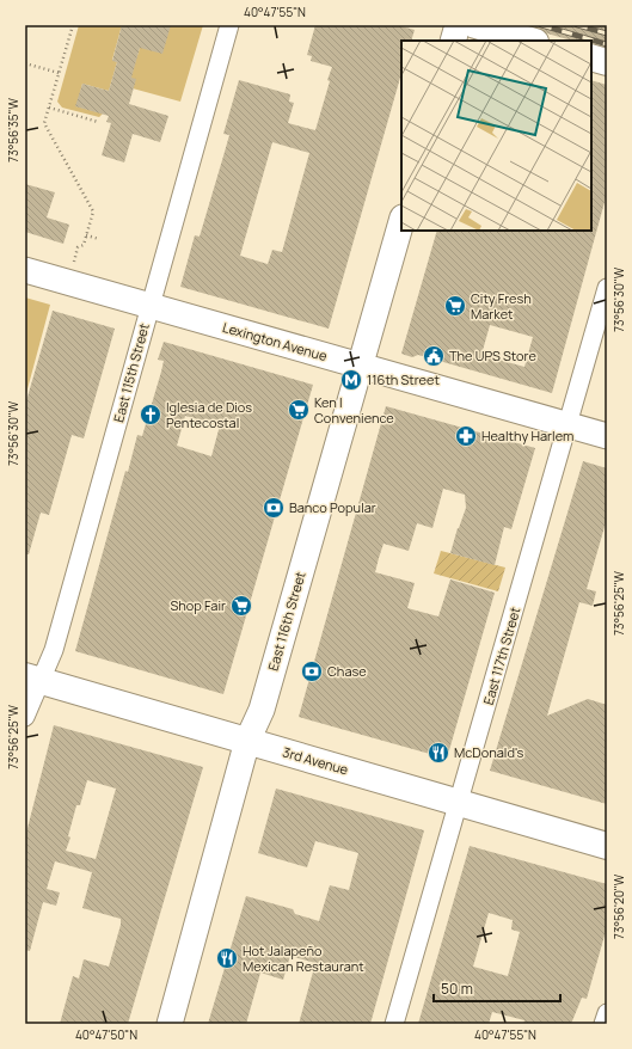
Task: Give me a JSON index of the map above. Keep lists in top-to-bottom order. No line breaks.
{"streets":{"main road":["3rd Avenue"],"street":["Lexington Avenue","East 115th Street","East 116th Street","East 117th Street"]},"crossings":[["Lexington Avenue","East 115th Street"],["Lexington Avenue","East 116th Street"],["Lexington Avenue","East 117th Street"],["East 115th Street","3rd Avenue"],["East 116th Street","3rd Avenue"],["East 117th Street","3rd Avenue"]],"places":{"supermarket":["City Fresh Market","Ken I Convenience","Shop Fair"],"public building":["The UPS Store"],"metro station":["116th Street"],"church":["Iglesia de Dios Pentecostal"],"pharmacy":["Healthy Harlem"],"bank":["Banco Popular","Chase"],"restaurant":["McDonald's","Hot Jalapeño Mexican Restaurant"]},"scale_bar":"50 m","coordinates":["40°47'55\"N","73°56'35\"W","73°56'30\"W","73°56'25\"W","73°56'20\"W","40°47'50\"N"]}
